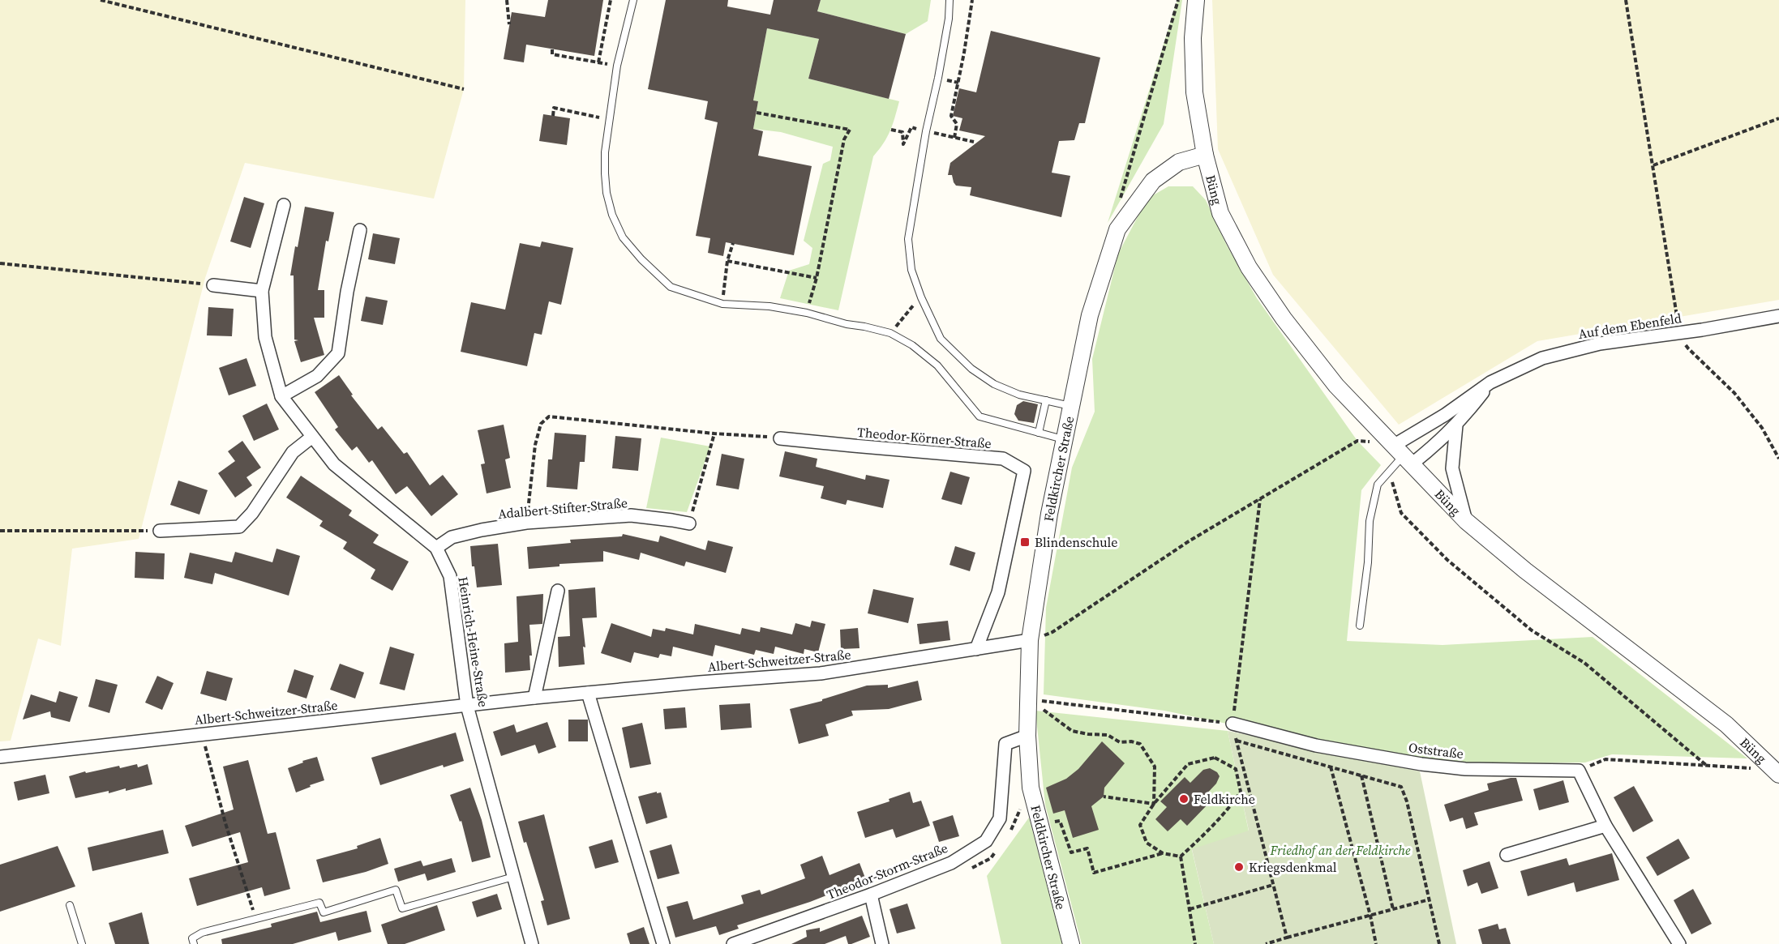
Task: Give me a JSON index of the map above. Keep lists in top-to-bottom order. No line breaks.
{"streets":{"street":["Büng","Auf dem Ebenfeld","Theodor-Körner-Straße","Feldkircher Straße","Adalbert-Stifter-Straße","Heinrich-Heine-Straße","Albert-Schweitzer-Straße","Oststraße","Theodor-Storm-Straße"]},"crossings":[["Büng","Auf dem Ebenfeld"],["Büng","Feldkircher Straße"],["Theodor-Körner-Straße","Albert-Schweitzer-Straße"],["Feldkircher Straße","Albert-Schweitzer-Straße"],["Feldkircher Straße","Theodor-Storm-Straße"],["Adalbert-Stifter-Straße","Heinrich-Heine-Straße"],["Heinrich-Heine-Straße","Albert-Schweitzer-Straße"]],"parks":["Friedhof an der Feldkirche"],"places":{"transit":["Blindenschule"],"other":["Feldkirche","Kriegsdenkmal"]}}
